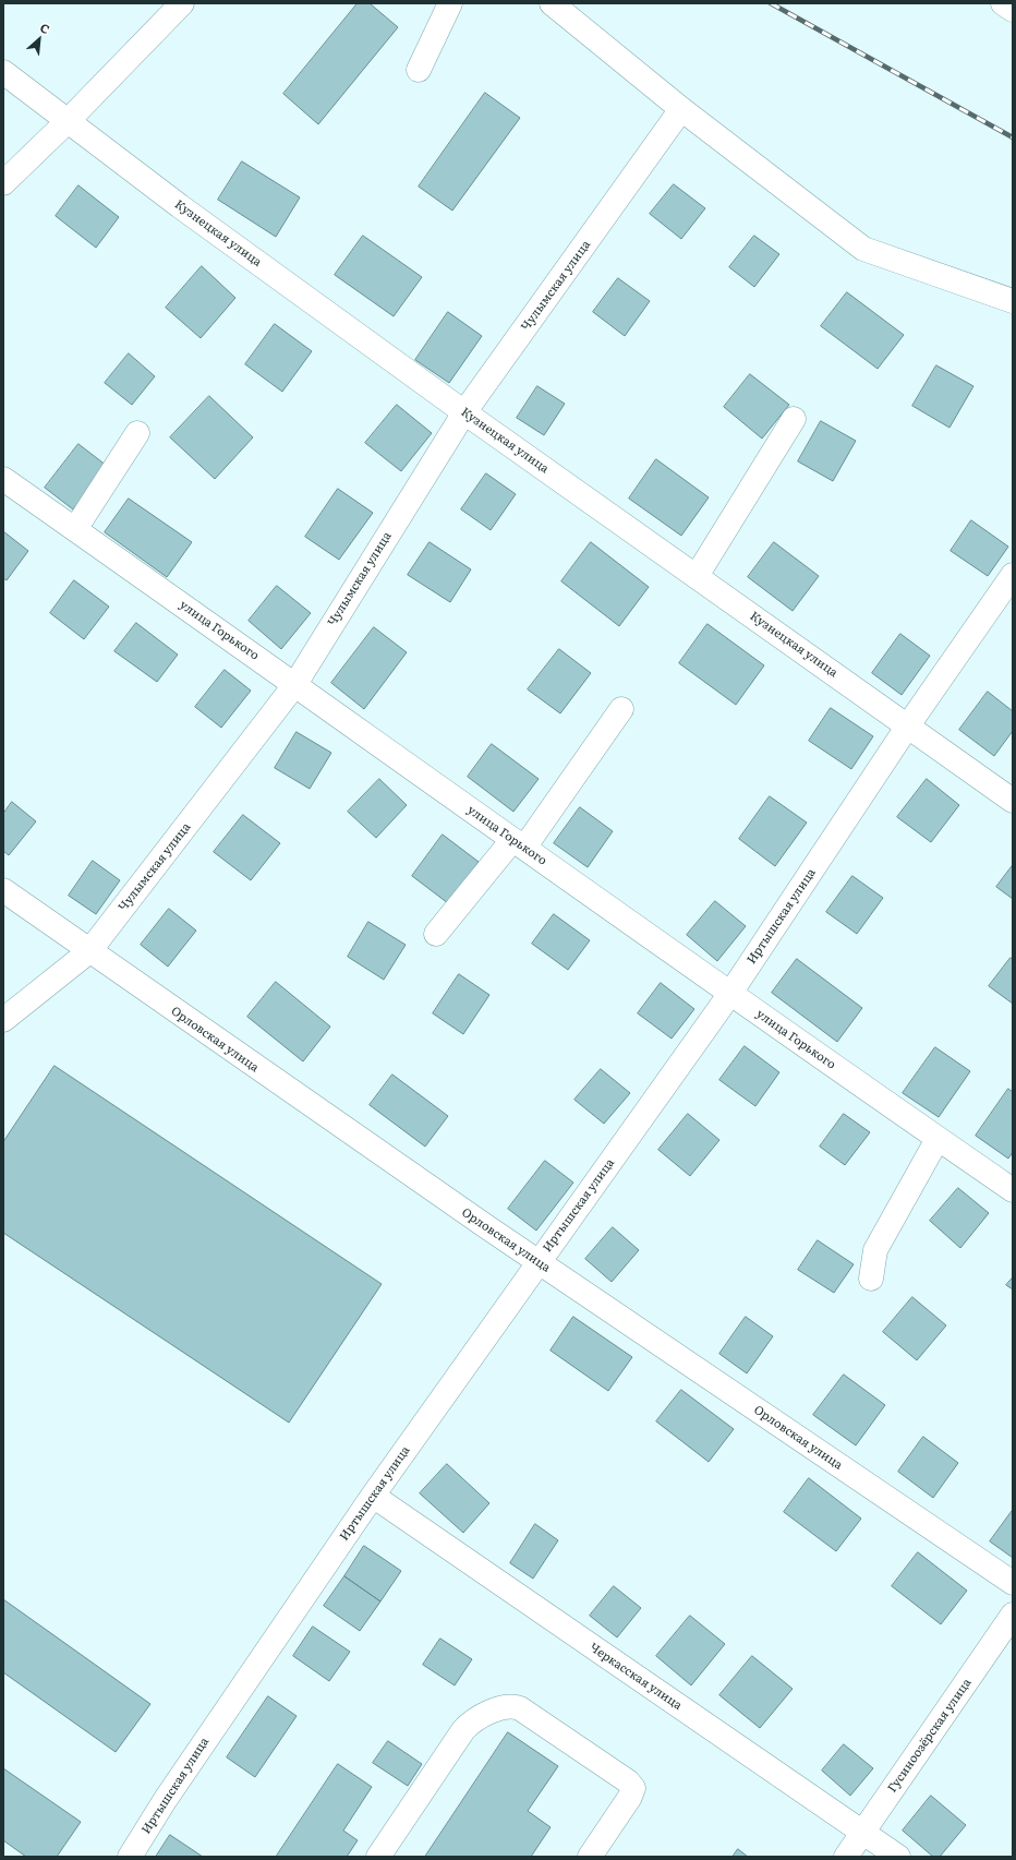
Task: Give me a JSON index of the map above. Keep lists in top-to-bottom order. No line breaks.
{"streets":{"street":["Кузнецкая улица","Чулымская улица","улица Горького","Иртышская улица","Орловская улица","Черкасская улица","Гусиноозёрская улица"]},"crossings":[["Кузнецкая улица","Чулымская улица"],["Кузнецкая улица","Иртышская улица"],["Чулымская улица","улица Горького"],["Чулымская улица","Орловская улица"],["улица Горького","Иртышская улица"],["Иртышская улица","Орловская улица"],["Иртышская улица","Черкасская улица"],["Черкасская улица","Гусиноозёрская улица"]],"north":"top right"}
